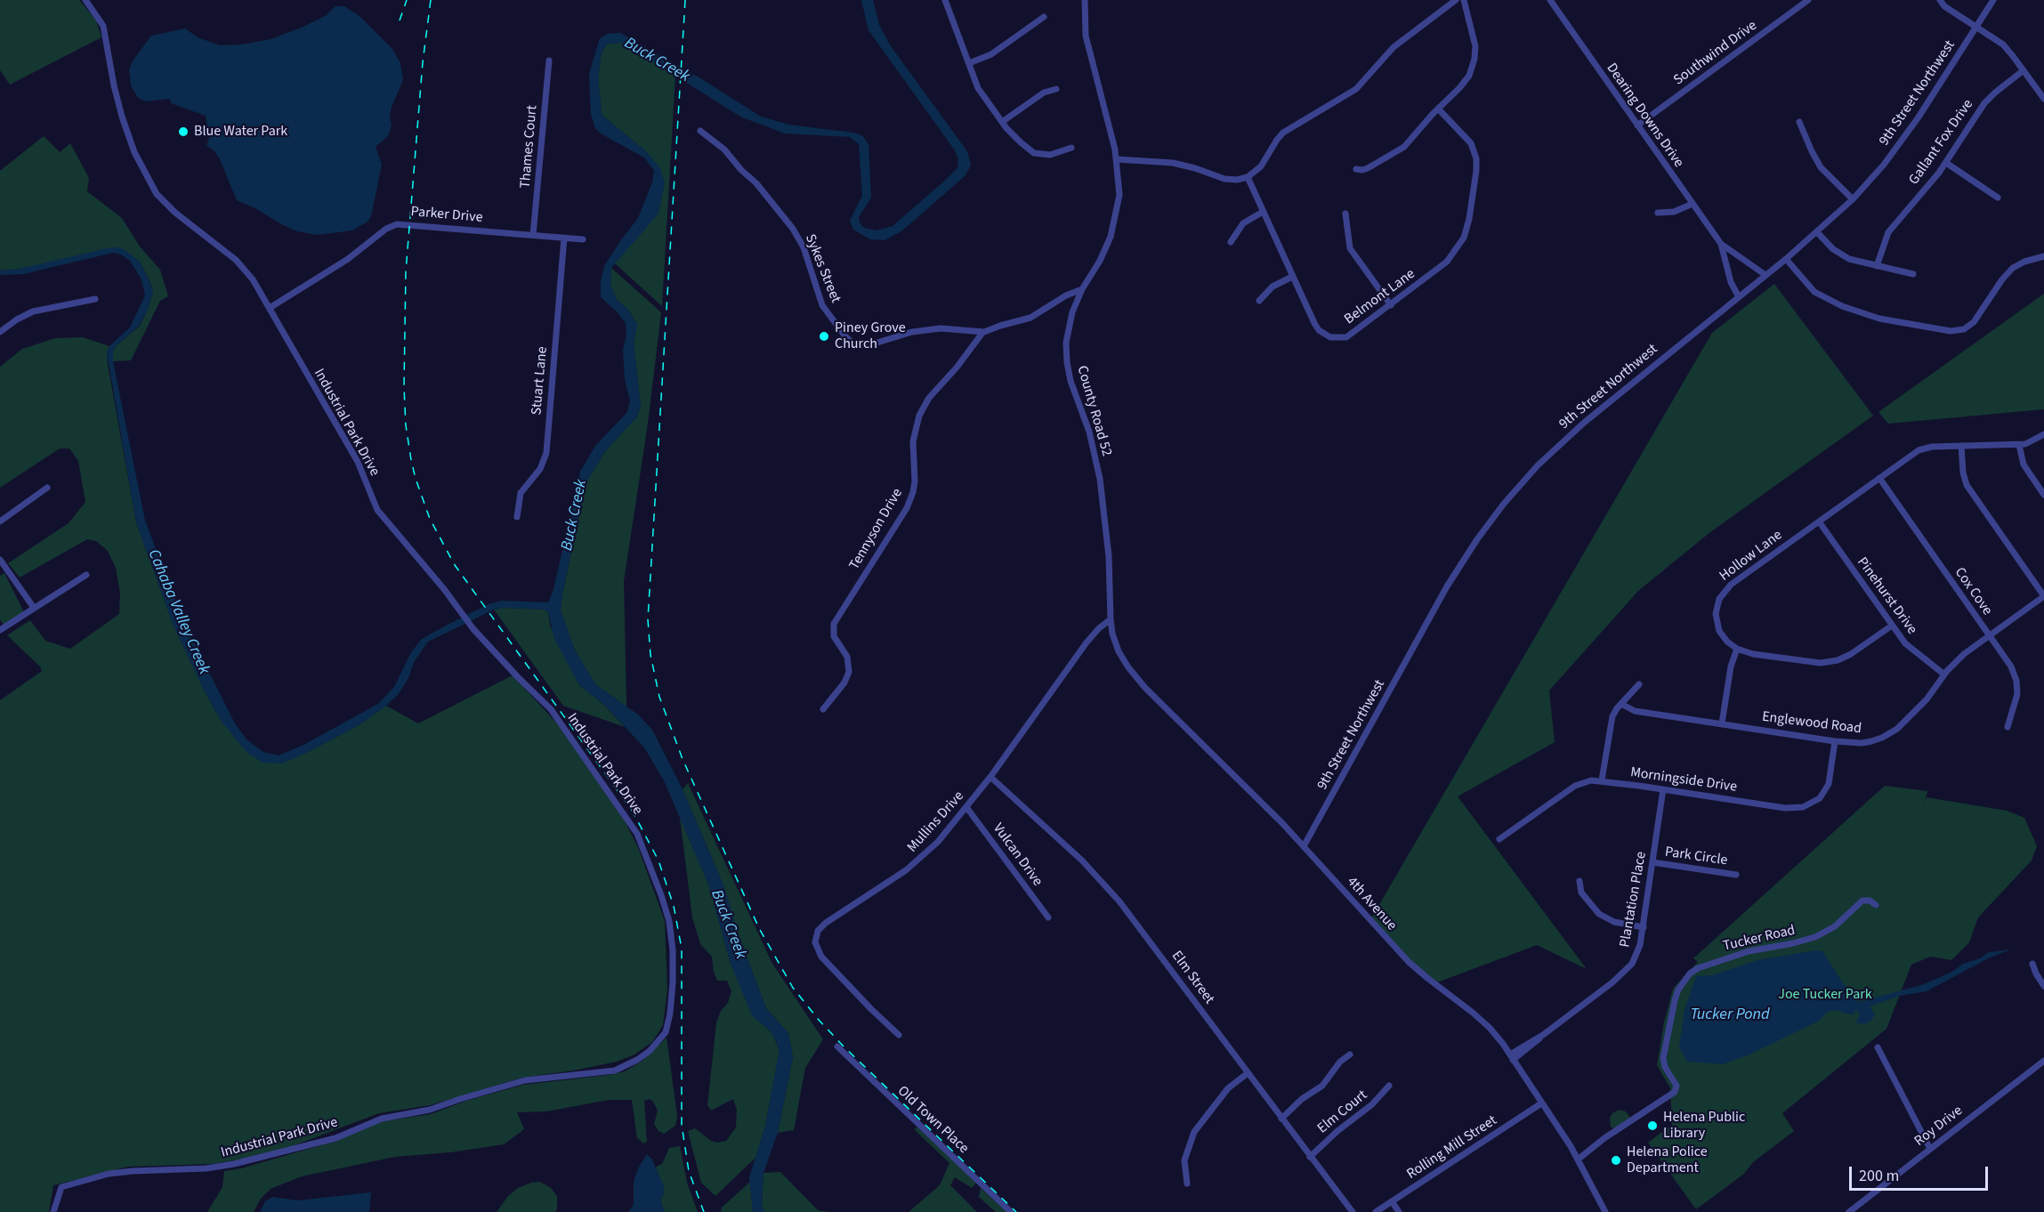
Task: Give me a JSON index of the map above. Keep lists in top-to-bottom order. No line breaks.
{"streets":{"street":["Southwind Drive","9th Street Northwest","Dearing Downs Drive","Gallant Fox Drive","Thames Court","Parker Drive","Sykes Street","Belmont Lane","Stuart Lane","County Road 52","Industrial Park Drive","Tennyson Drive","Hollow Lane","Cox Cove","Pinehurst Drive","Englewood Road","Morningside Drive","Mullins Drive","Vulcan Drive","Park Circle","Plantation Place","4th Avenue","Tucker Road","Elm Street","Elm Court","Old Town Place","Roy Drive","Rolling Mill Street"]},"crossings":[["Southwind Drive","Dearing Downs Drive"],["9th Street Northwest","Dearing Downs Drive"],["9th Street Northwest","4th Avenue"],["Thames Court","Parker Drive"],["Parker Drive","Stuart Lane"],["Parker Drive","Industrial Park Drive"],["Sykes Street","Tennyson Drive"],["County Road 52","Mullins Drive"],["County Road 52","4th Avenue"],["Hollow Lane","Cox Cove"],["Hollow Lane","Pinehurst Drive"],["Cox Cove","Englewood Road"],["Pinehurst Drive","Englewood Road"],["Englewood Road","Morningside Drive"],["Morningside Drive","Plantation Place"],["Mullins Drive","Vulcan Drive"],["Mullins Drive","4th Avenue"],["Mullins Drive","Elm Street"],["Park Circle","Plantation Place"],["Plantation Place","4th Avenue"],["4th Avenue","Tucker Road"],["4th Avenue","Rolling Mill Street"],["Elm Street","Elm Court"]],"water":["Buck Creek","Cahaba Valley Creek","Tucker Pond"],"parks":["Joe Tucker Park"],"places":["Blue Water Park","Piney Grove Church","Helena Public Library","Helena Police Department"],"scale_bar":"200 m"}
